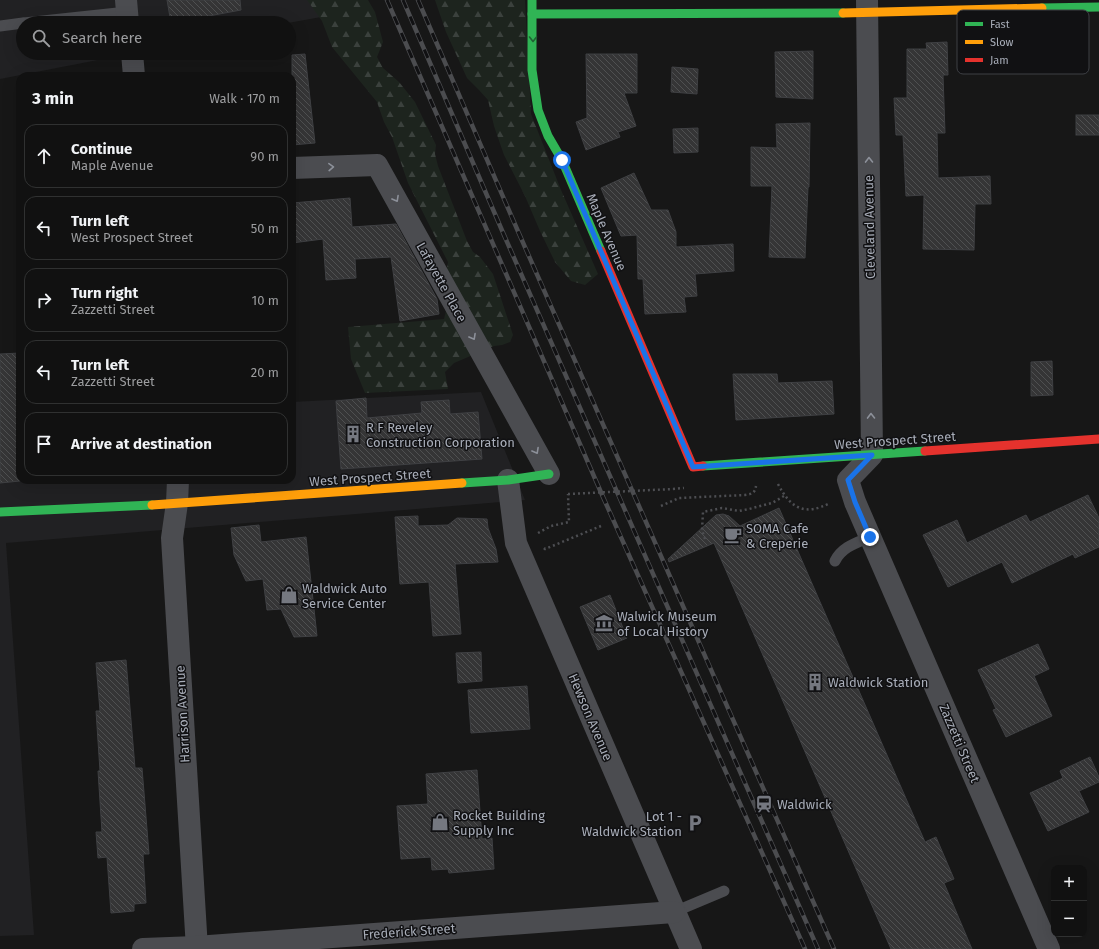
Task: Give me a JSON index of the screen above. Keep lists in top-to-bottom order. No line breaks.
{"streets":{"street":["Cleveland Avenue","Maple Avenue","Lafayette Place","West Prospect Street","Harrison Avenue","Hewson Avenue","Zazzetti Street","Frederick Street"]},"crossings":[["Cleveland Avenue","West Prospect Street"],["Cleveland Avenue","Zazzetti Street"],["Maple Avenue","West Prospect Street"],["Lafayette Place","West Prospect Street"],["West Prospect Street","Harrison Avenue"],["West Prospect Street","Hewson Avenue"],["West Prospect Street","Zazzetti Street"],["Harrison Avenue","Frederick Street"],["Hewson Avenue","Frederick Street"]],"one_way":["Cleveland Avenue","Maple Avenue","Lafayette Place"],"places":{"building":["R F Reveley Construction Corporation","Waldwick Station"],"cafe":["SOMA Cafe & Creperie"],"shop":["Waldwick Auto Service Center","Rocket Building Supply Inc"],"museum":["Walwick Museum of Local History"],"station":["Waldwick"],"parking":["Lot 1 - Waldwick Station"]},"legend":["Fast","Slow","Jam"],"page":{"search":"Search here","heading":["3 min","Walk · 170 m"],"list":[["Continue","Maple Avenue","90 m"],["Turn left","West Prospect Street","50 m"],["Turn right","Zazzetti Street","10 m"],["Turn left","Zazzetti Street","20 m"],"Arrive at destination"],"map_buttons":["+","−"]}}
